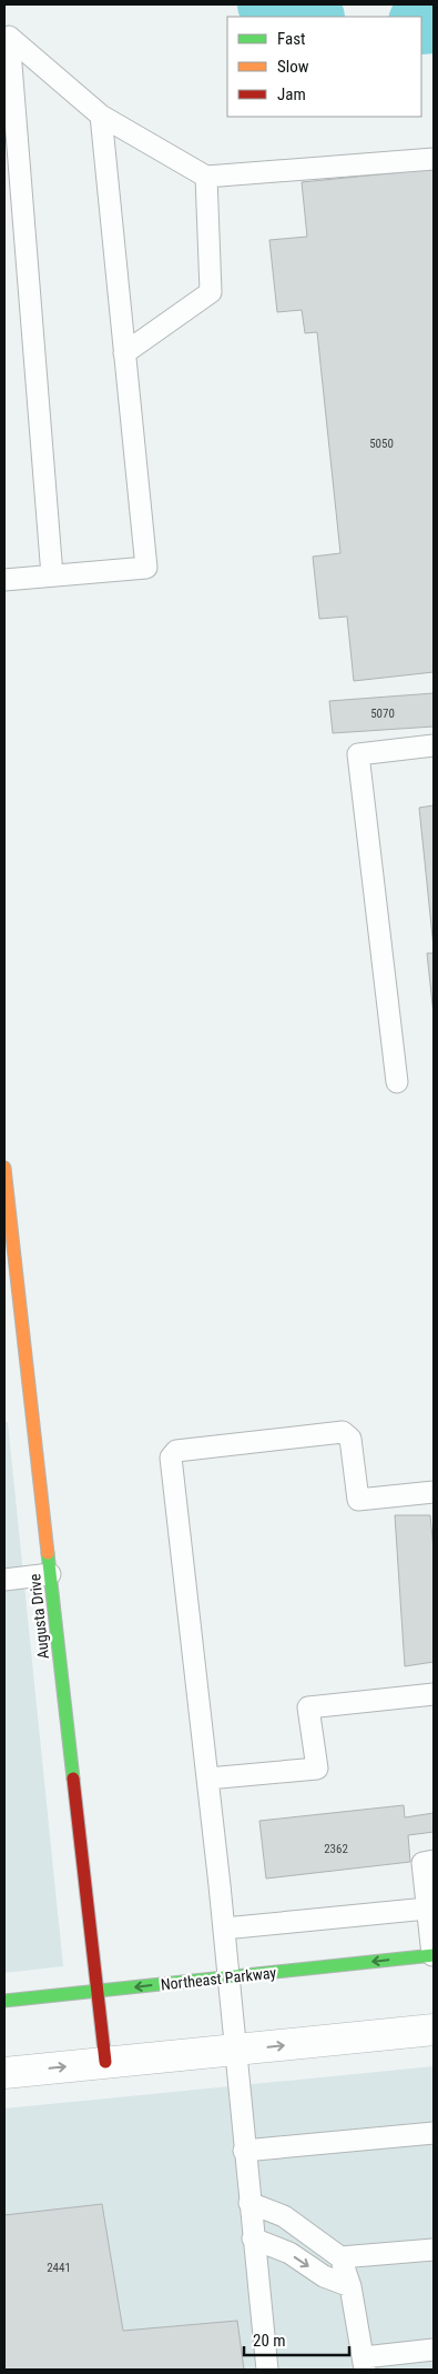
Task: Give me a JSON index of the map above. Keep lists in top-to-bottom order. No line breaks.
{"streets":{"street":["Augusta Drive","Northeast Parkway"]},"crossings":[["Augusta Drive","Northeast Parkway"]],"house_numbers":["5050","5070","2362","2441"],"legend":["Fast","Slow","Jam"],"scale_bar":"20 m"}
